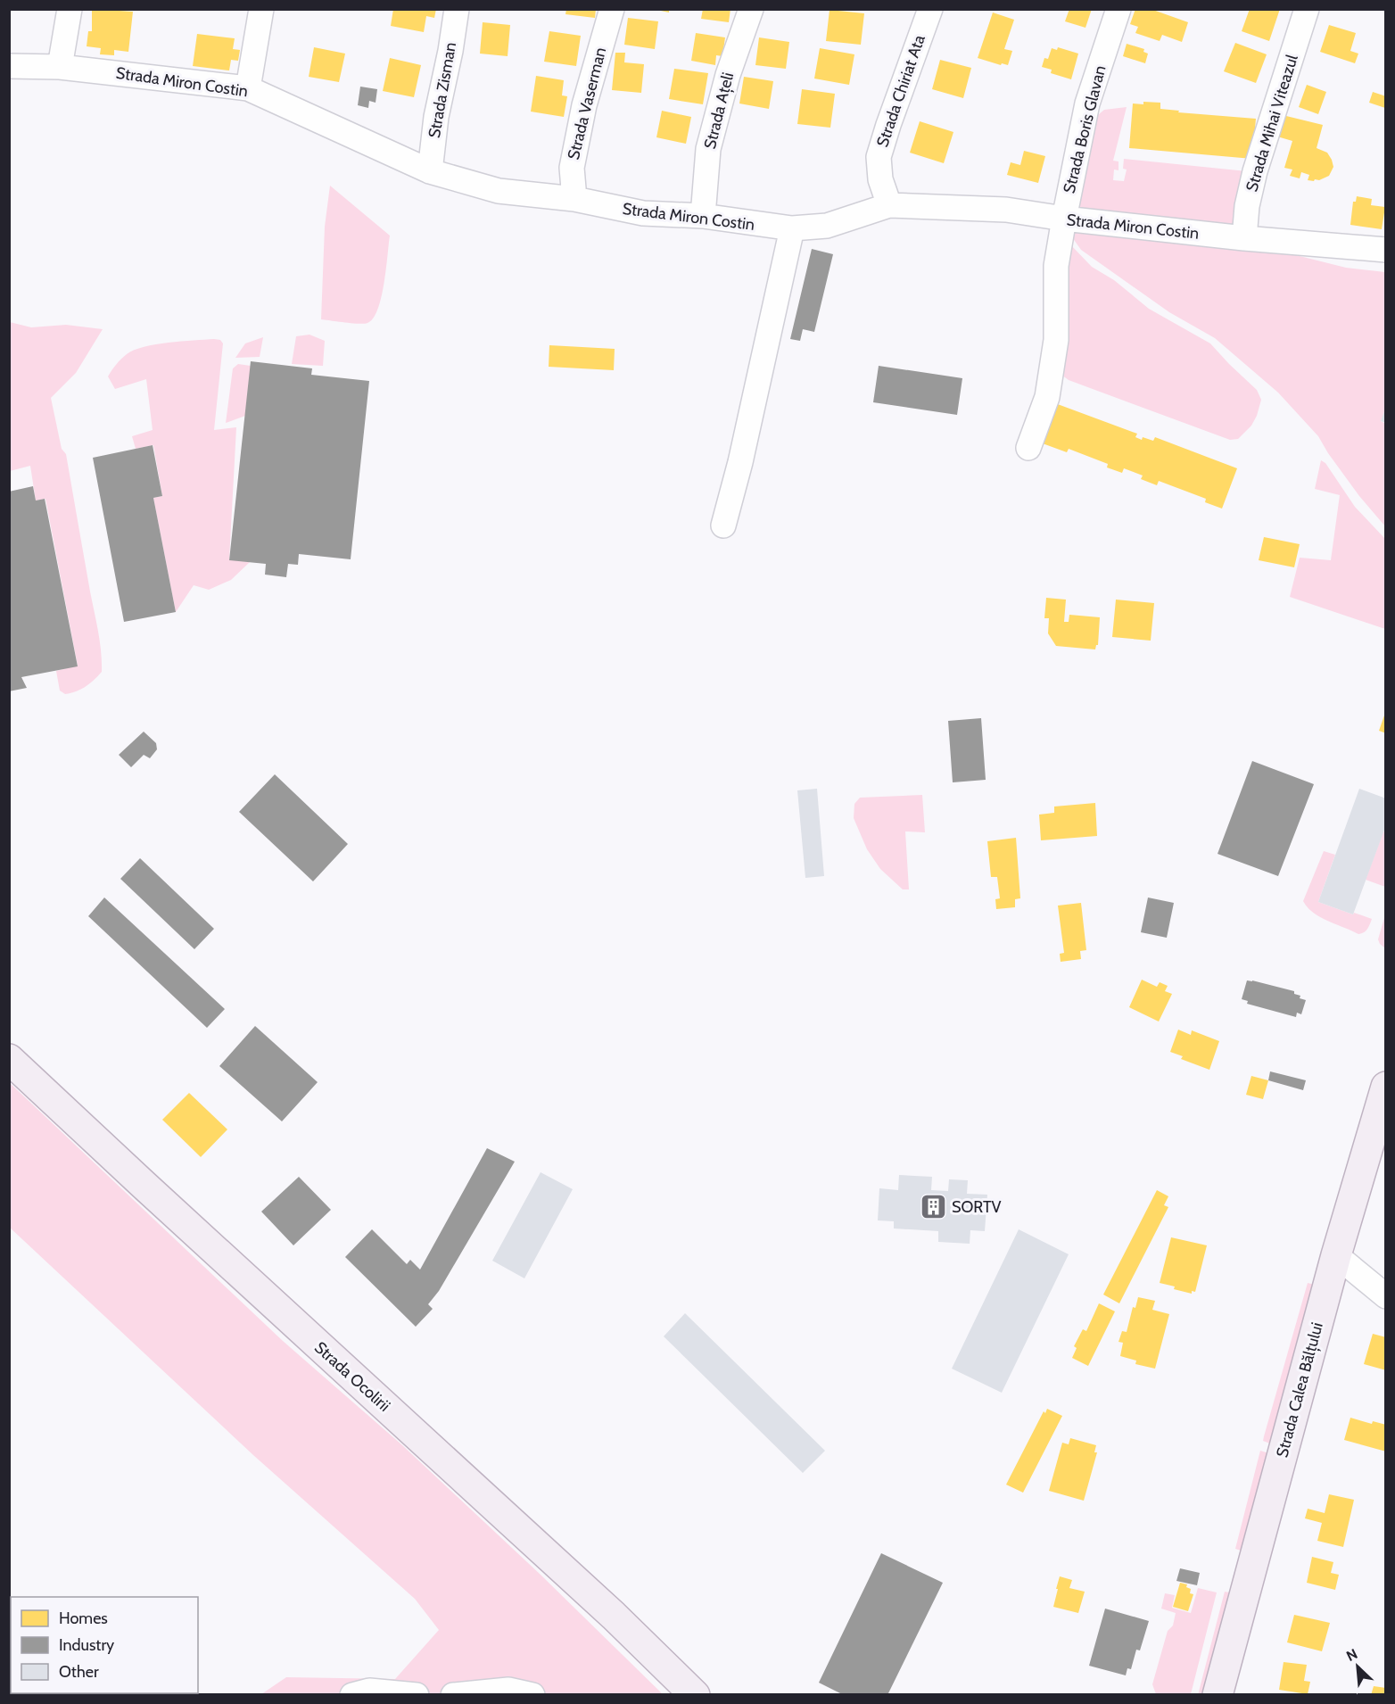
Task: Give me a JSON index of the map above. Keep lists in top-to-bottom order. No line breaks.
{"streets":{"main road":["Strada Ocolirii","Strada Calea Bălțului"],"street":["Strada Miron Costin","Strada Zisman","Strada Chiriat Ata","Strada Vaserman","Strada Ațeli","Strada Mihai Viteazul","Strada Boris Glavan"]},"crossings":[["Strada Miron Costin","Strada Zisman"],["Strada Miron Costin","Strada Chiriat Ata"],["Strada Miron Costin","Strada Vaserman"],["Strada Miron Costin","Strada Ațeli"],["Strada Miron Costin","Strada Mihai Viteazul"],["Strada Miron Costin","Strada Boris Glavan"]],"places":{"building":["SORTV"]},"legend":["Homes","Industry","Other"],"north":"top left"}
